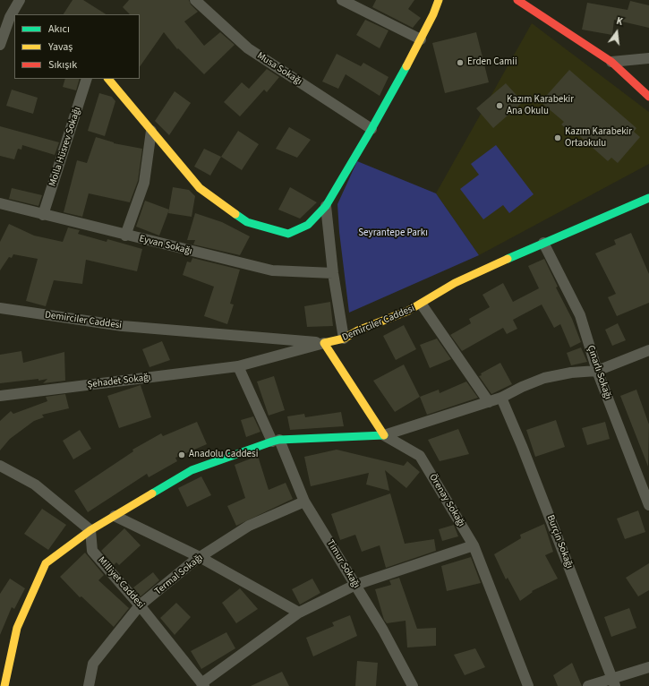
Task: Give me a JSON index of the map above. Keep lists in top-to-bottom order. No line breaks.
{"streets":{"street":["Musa Sokağı","Molla Hüsrev Sokağı","Eyvan Sokağı","Demirciler Caddesi","Çınarlı Sokağı","Şehadet Sokağı","Örenay Sokağı","Burçin Sokağı","Timur Sokağı","Termal Sokağı","Milliyet Caddesi"]},"crossings":[["Molla Hüsrev Sokağı","Eyvan Sokağı"],["Demirciler Caddesi","Çınarlı Sokağı"],["Demirciler Caddesi","Şehadet Sokağı"],["Demirciler Caddesi","Örenay Sokağı"],["Şehadet Sokağı","Örenay Sokağı"],["Timur Sokağı","Termal Sokağı"],["Termal Sokağı","Milliyet Caddesi"]],"parks":["Seyrantepe Parkı"],"places":["Erden Camii","Kazım Karabekir Ana Okulu","Kazım Karabekir Ortaokulu","Anadolu Caddesi"],"legend":["Akıcı","Yavaş","Sıkışık"],"north":"top"}
